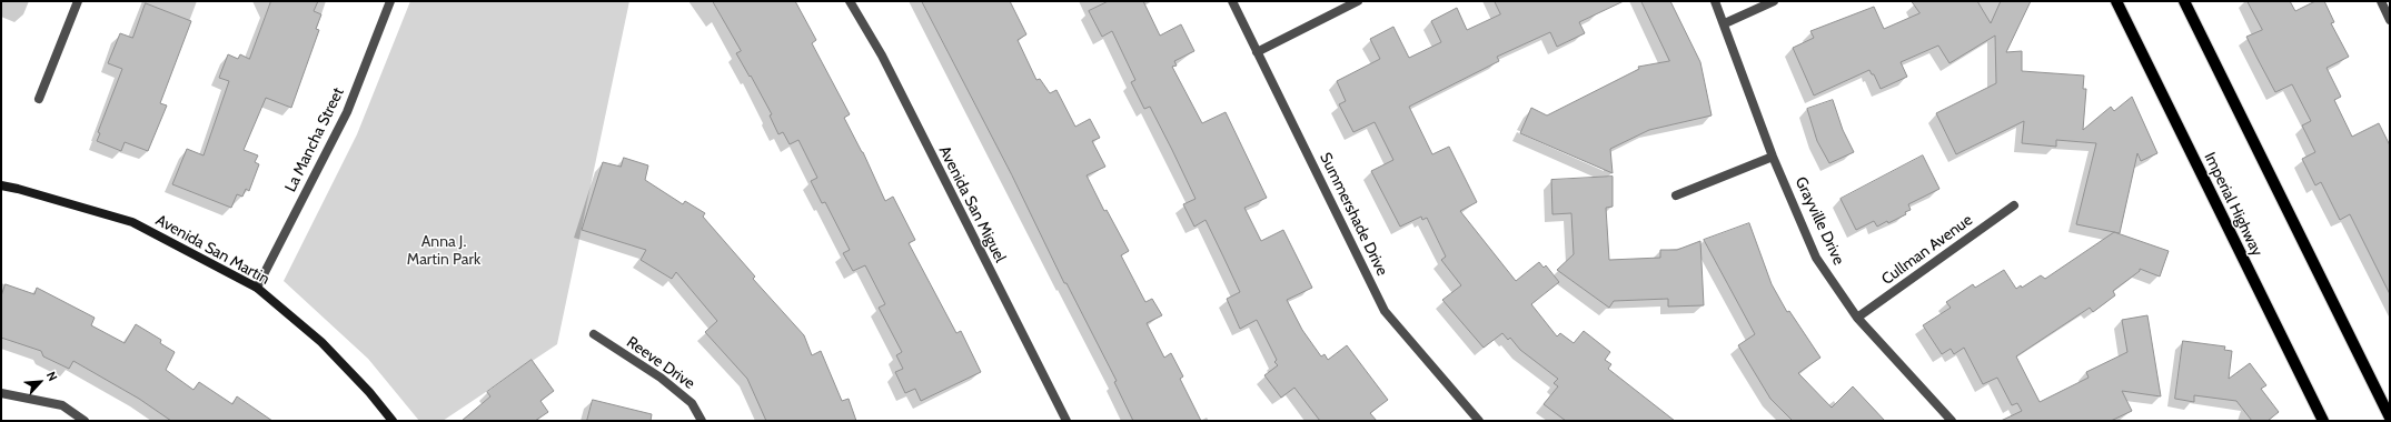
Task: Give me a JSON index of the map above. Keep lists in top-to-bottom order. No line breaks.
{"streets":{"main road":["Imperial Highway"],"street":["La Mancha Street","Avenida San Miguel","Summershade Drive","Grayville Drive","Avenida San Martin","Cullman Avenue","Reeve Drive"]},"crossings":[["La Mancha Street","Avenida San Martin"],["Grayville Drive","Cullman Avenue"]],"parks":["Anna J. Martin Park"],"north":"top right"}
